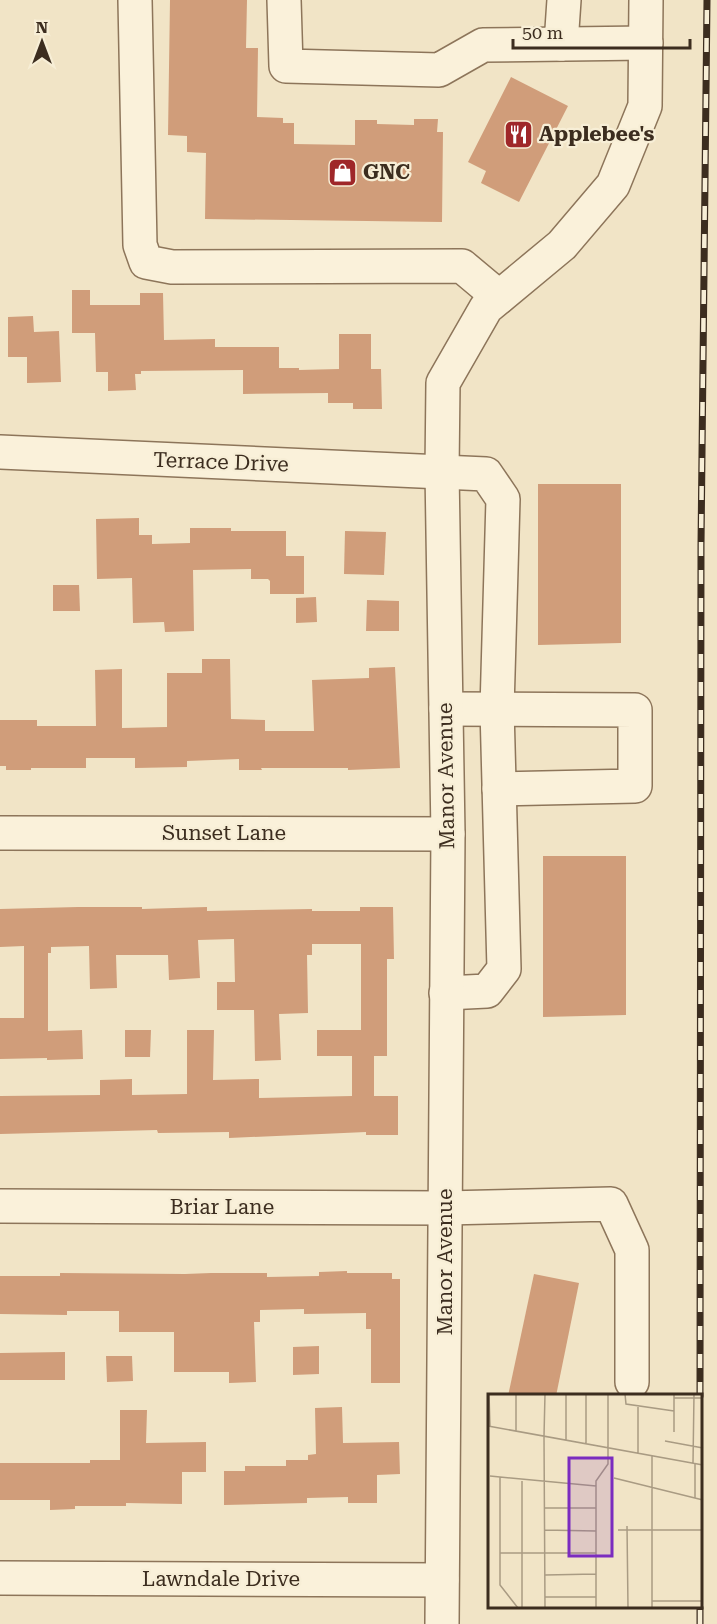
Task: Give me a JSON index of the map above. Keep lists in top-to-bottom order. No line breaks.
{"streets":{"street":["Terrace Drive","Manor Avenue","Sunset Lane","Briar Lane","Lawndale Drive"]},"crossings":[["Terrace Drive","Manor Avenue"],["Manor Avenue","Sunset Lane"],["Manor Avenue","Briar Lane"],["Manor Avenue","Lawndale Drive"]],"places":{"restaurant":["Applebee's"],"shop":["GNC"]},"scale_bar":"50 m","north":"top"}
